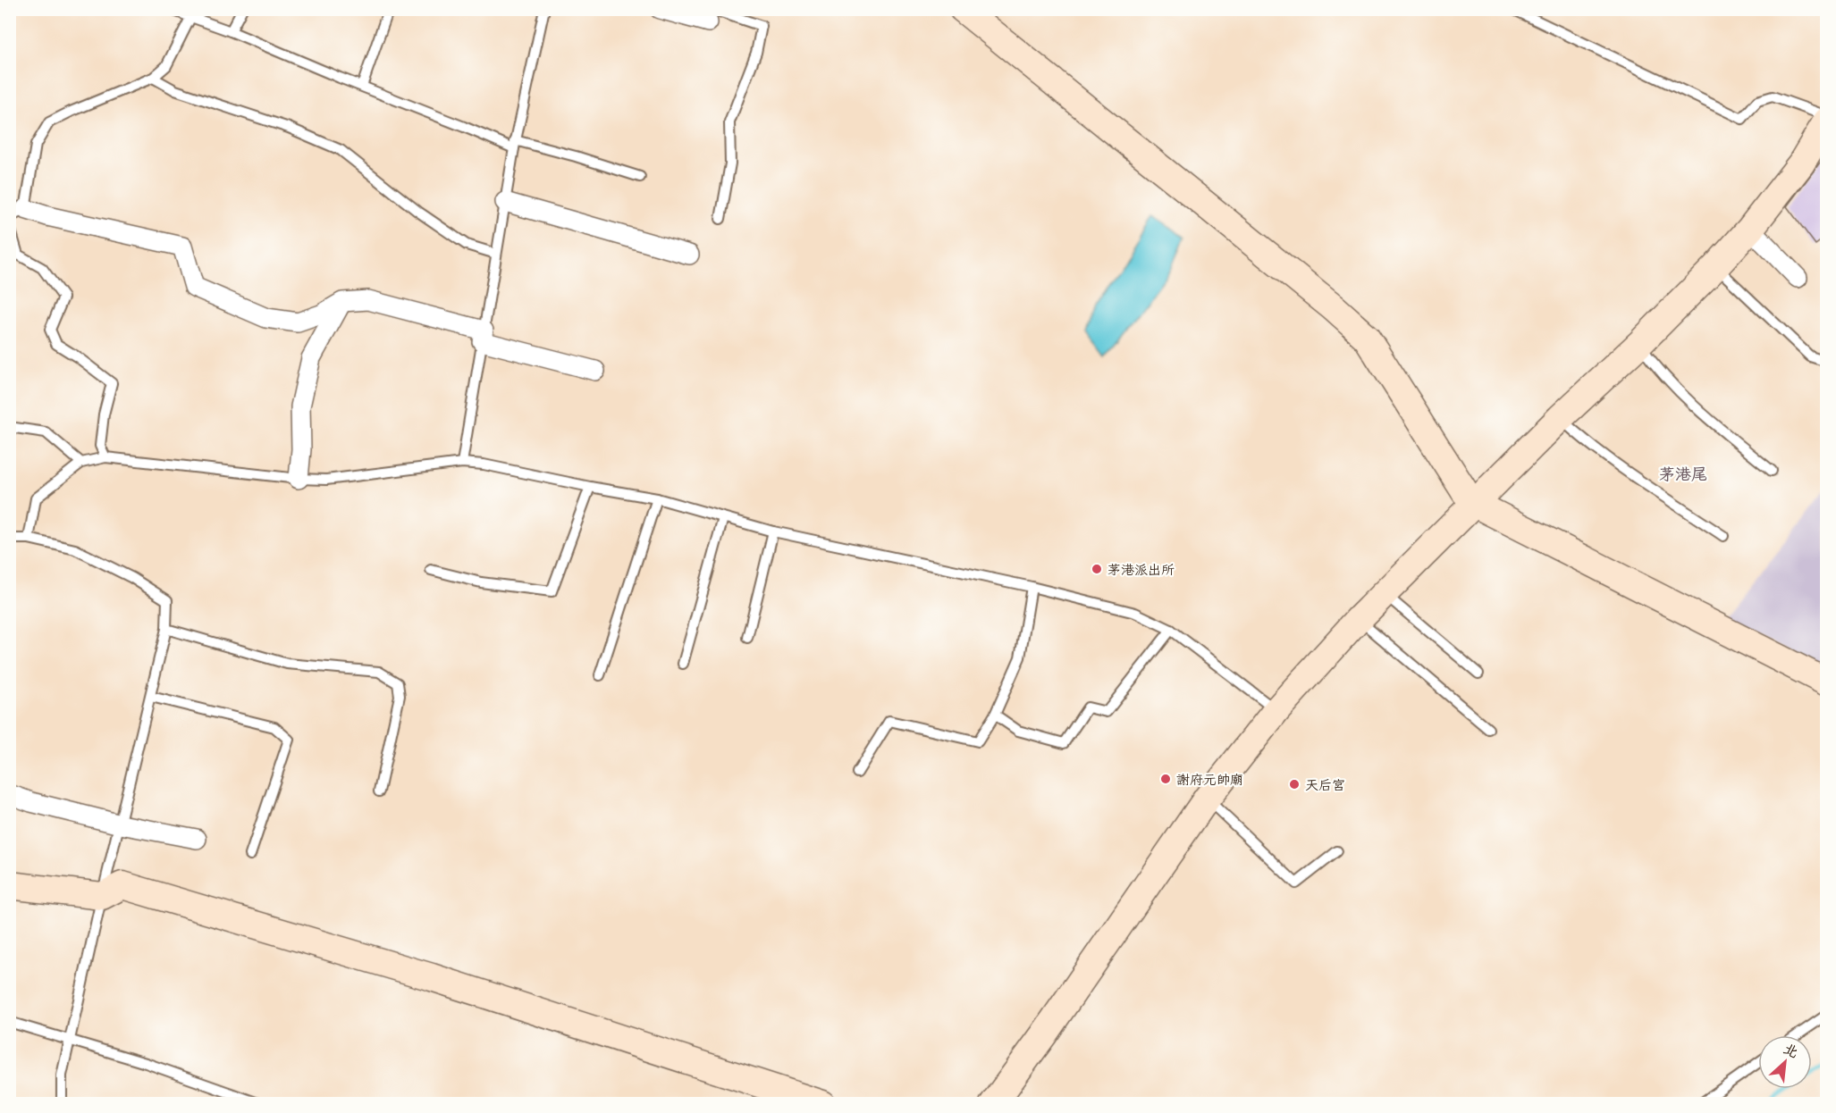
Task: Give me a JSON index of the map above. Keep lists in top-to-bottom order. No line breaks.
{"districts":["茅港尾"],"places":["茅港派出所","謝府元帥廟","天后宮"],"north":"top right"}
